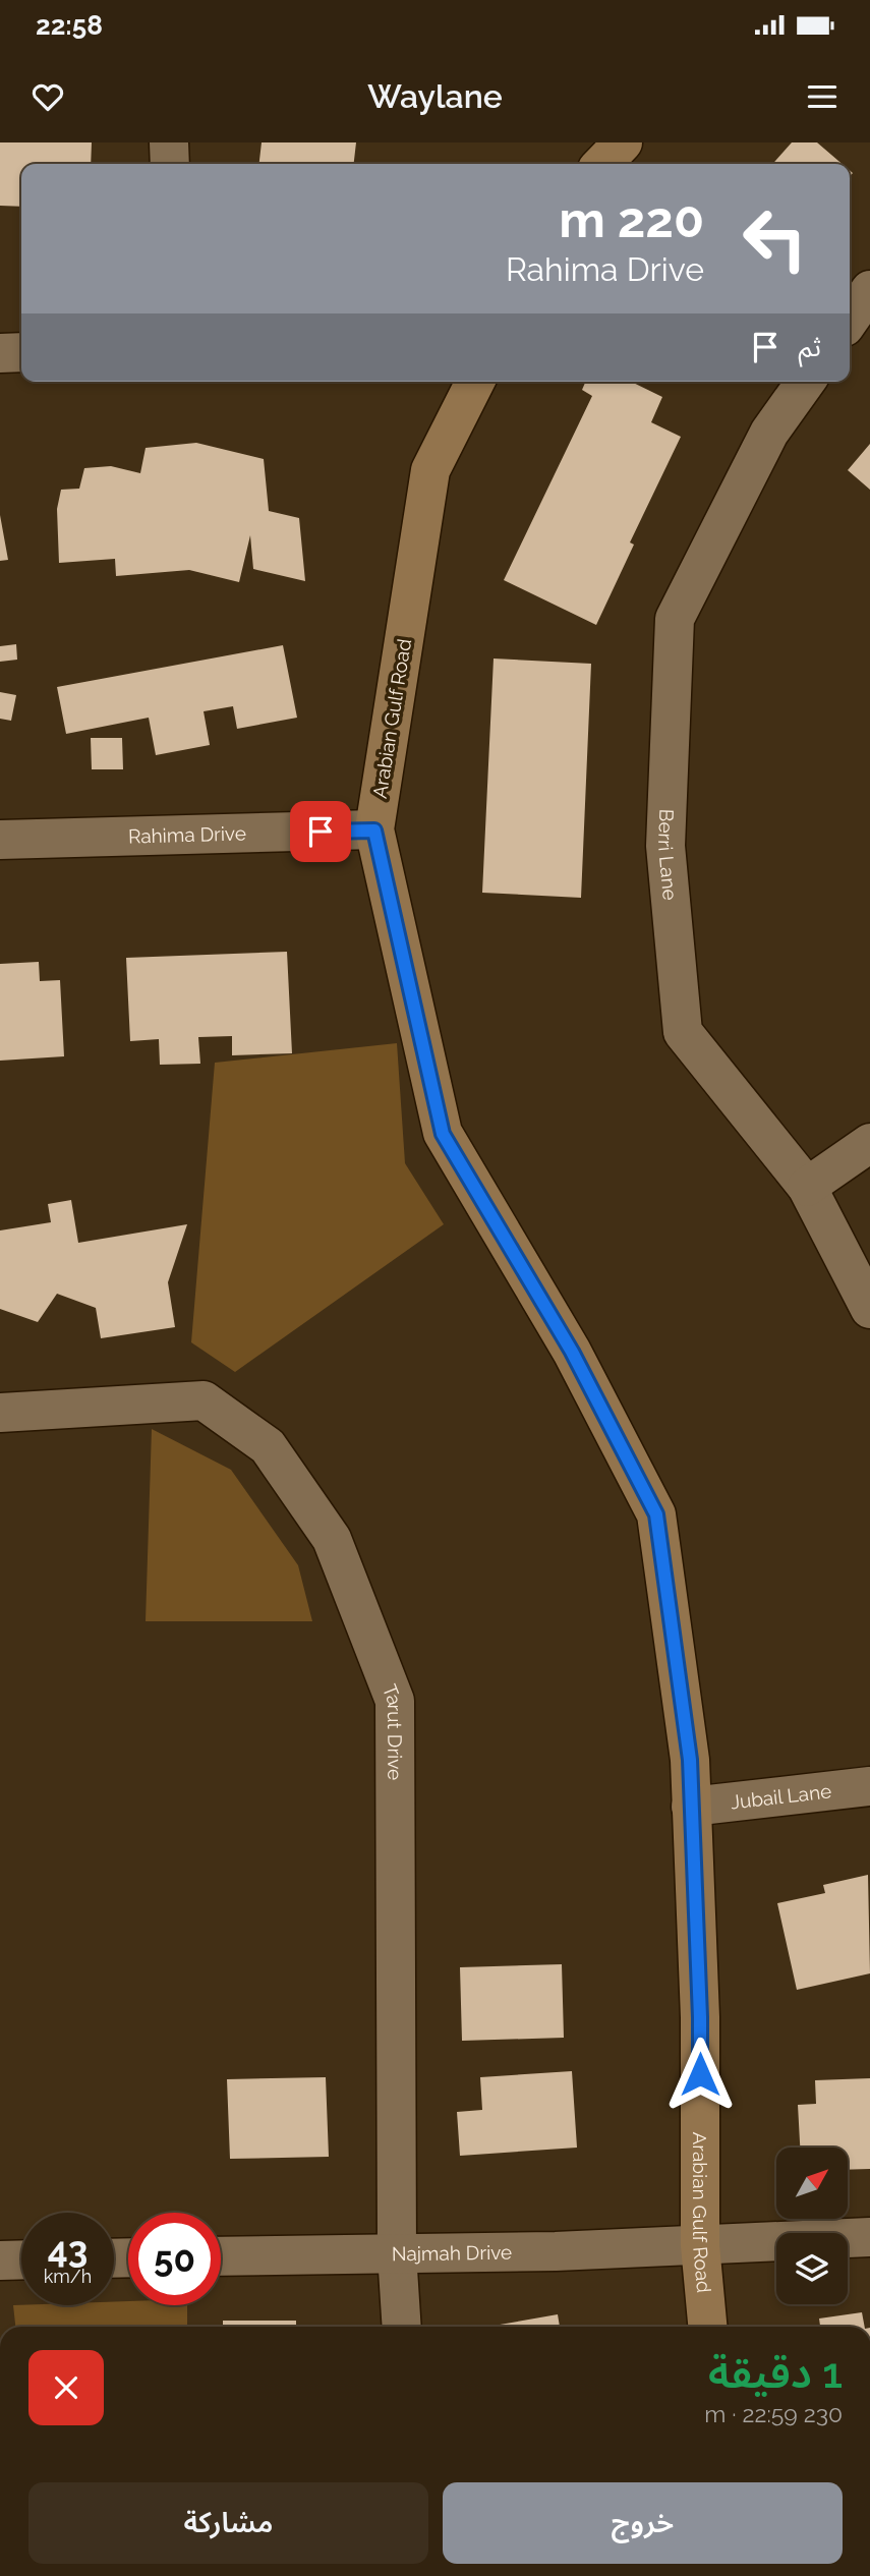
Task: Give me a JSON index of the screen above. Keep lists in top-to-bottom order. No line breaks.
{"streets":{"main road":["Arabian Gulf Road"],"street":["Rahima Drive","Berri Lane","Tarut Drive","Jubail Lane","Najmah Drive"]},"crossings":[["Arabian Gulf Road","Rahima Drive"],["Arabian Gulf Road","Jubail Lane"],["Arabian Gulf Road","Najmah Drive"],["Tarut Drive","Najmah Drive"]],"north":"top right","page":{"status":"22:58","header":"Waylane","turn":["220 m","Rahima Drive"],"then":"ثم","speed":"43 km/h","limit":"50","heading":["1 دقيقة","230 m · 22:59"],"buttons":["خروج","مشاركة"]}}
